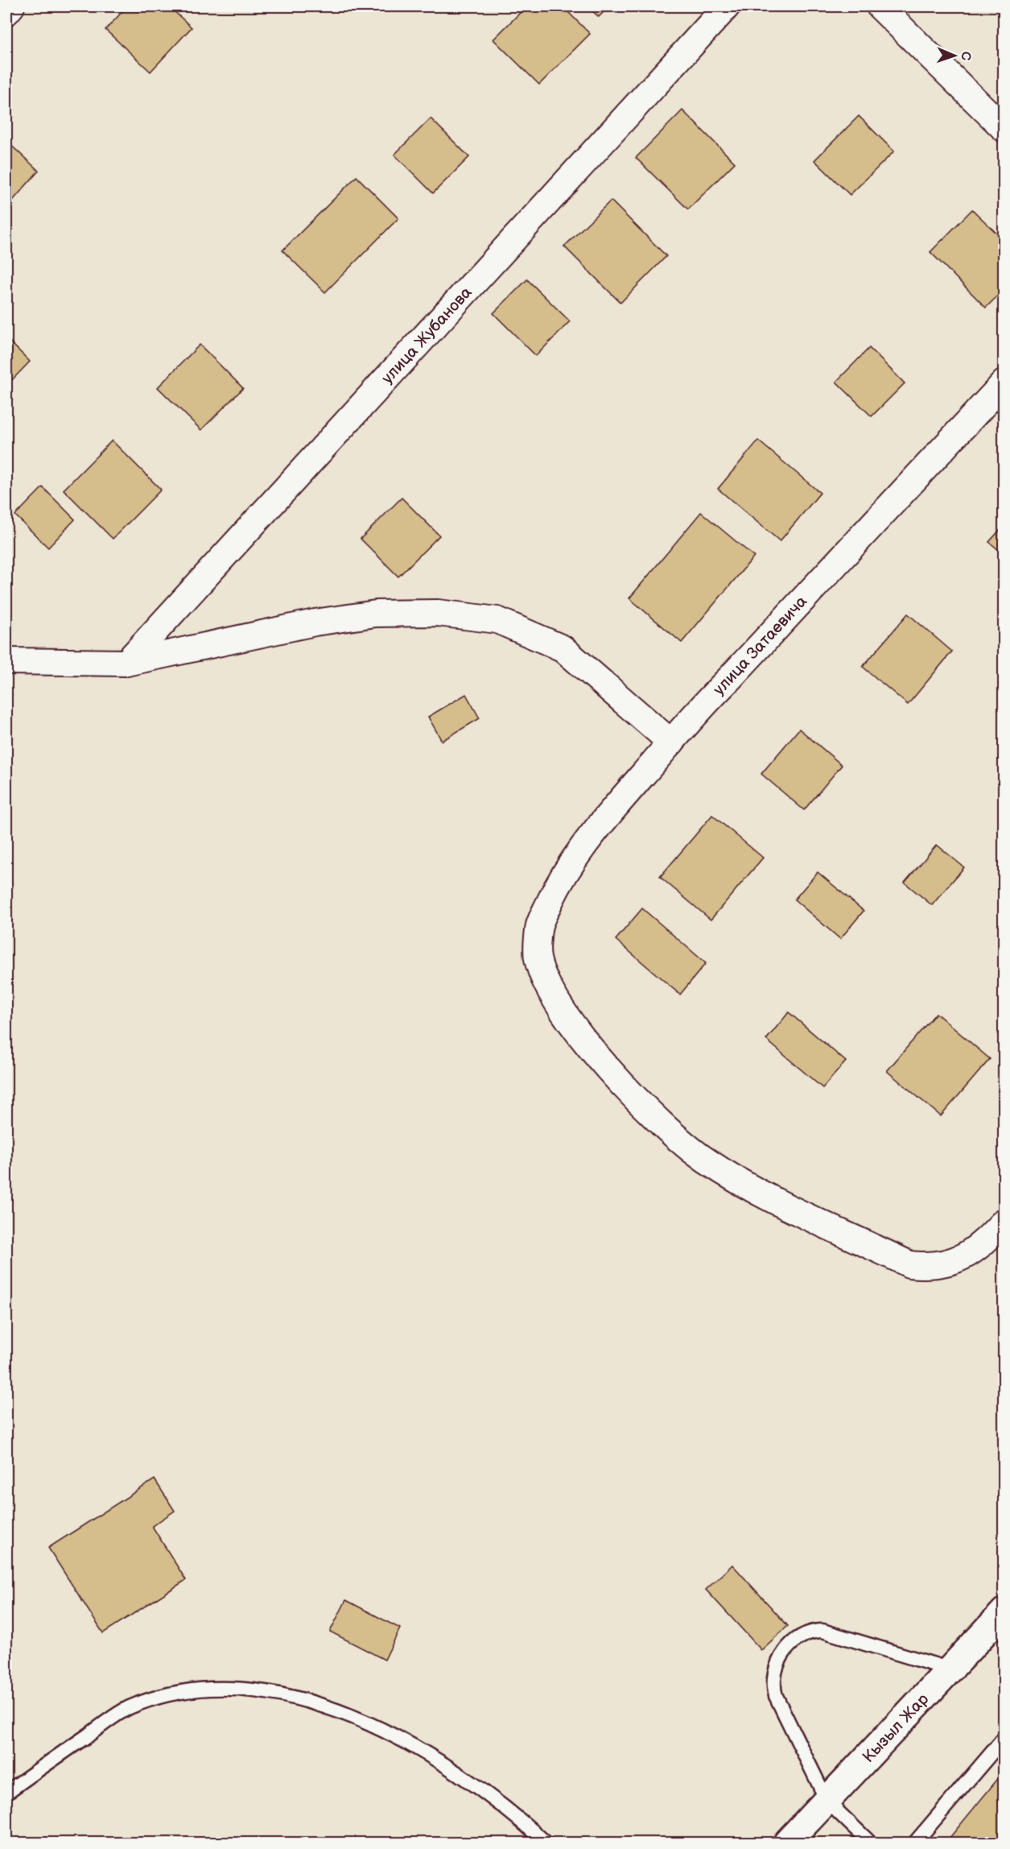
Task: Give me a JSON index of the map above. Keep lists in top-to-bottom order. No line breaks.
{"streets":{"main road":["Кызыл Жар"],"street":["улица Жубанова","улица Затаевича"]},"north":"right"}
